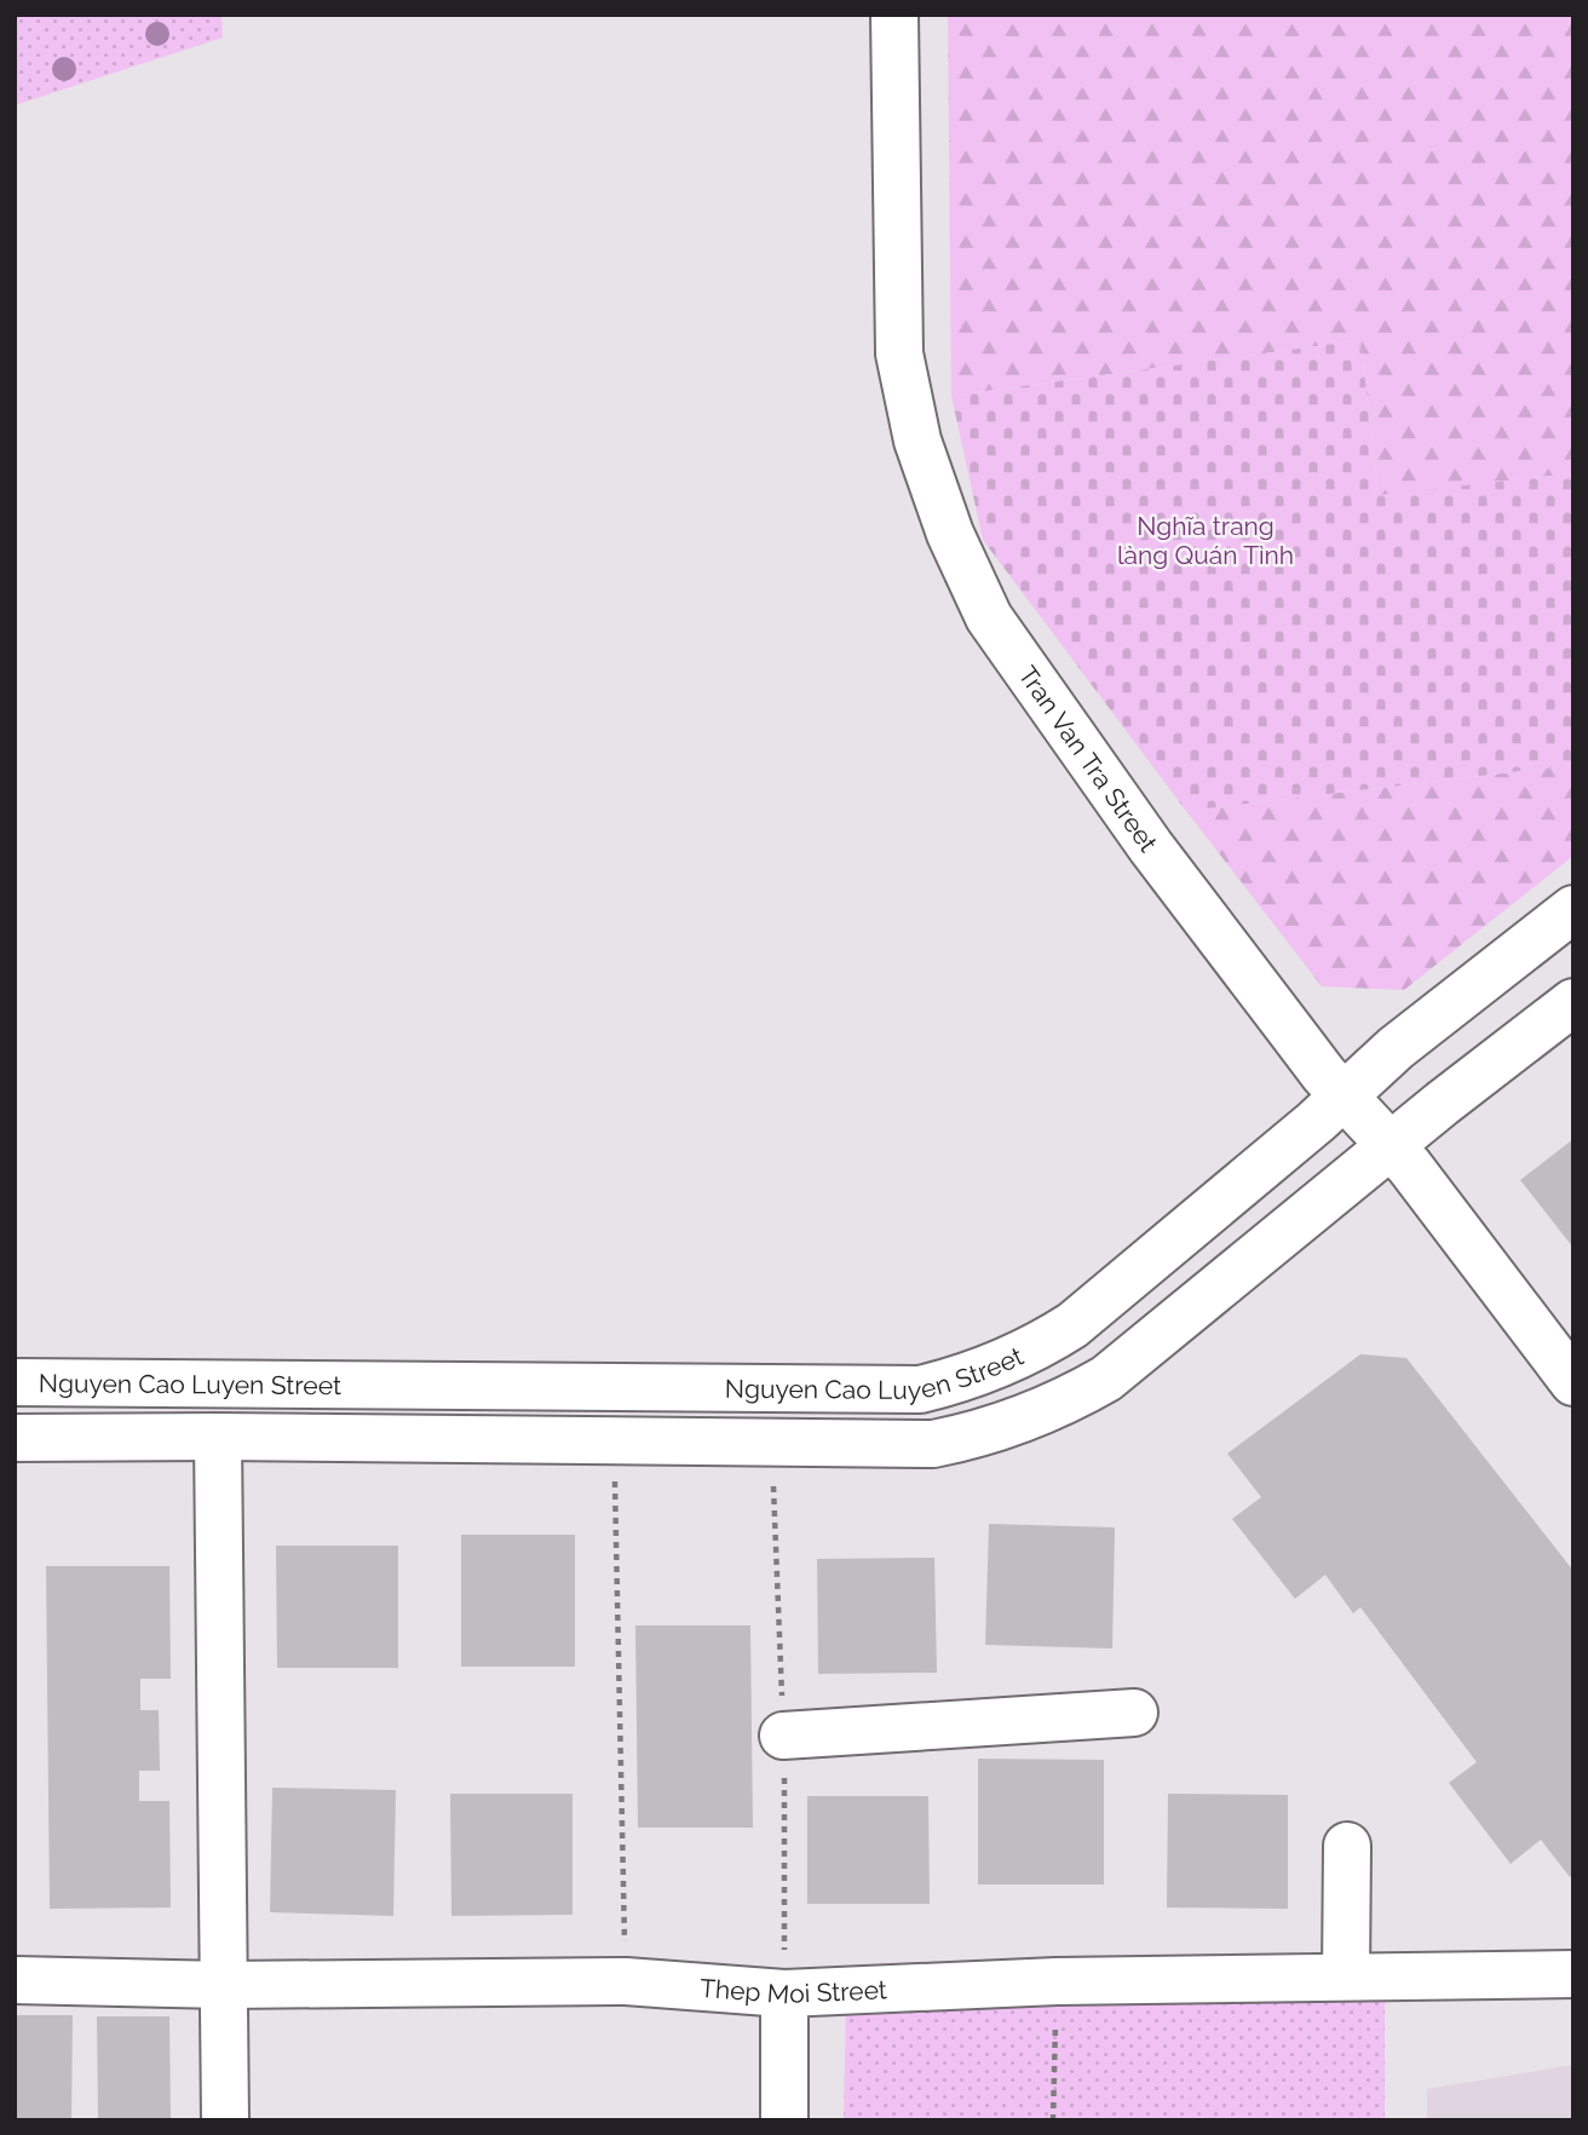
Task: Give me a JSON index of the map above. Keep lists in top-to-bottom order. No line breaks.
{"streets":{"street":["Tran Van Tra Street","Nguyen Cao Luyen Street","Thep Moi Street"]},"crossings":[["Tran Van Tra Street","Nguyen Cao Luyen Street"]],"parks":["Nghĩa trang làng Quán Tỉnh"]}
